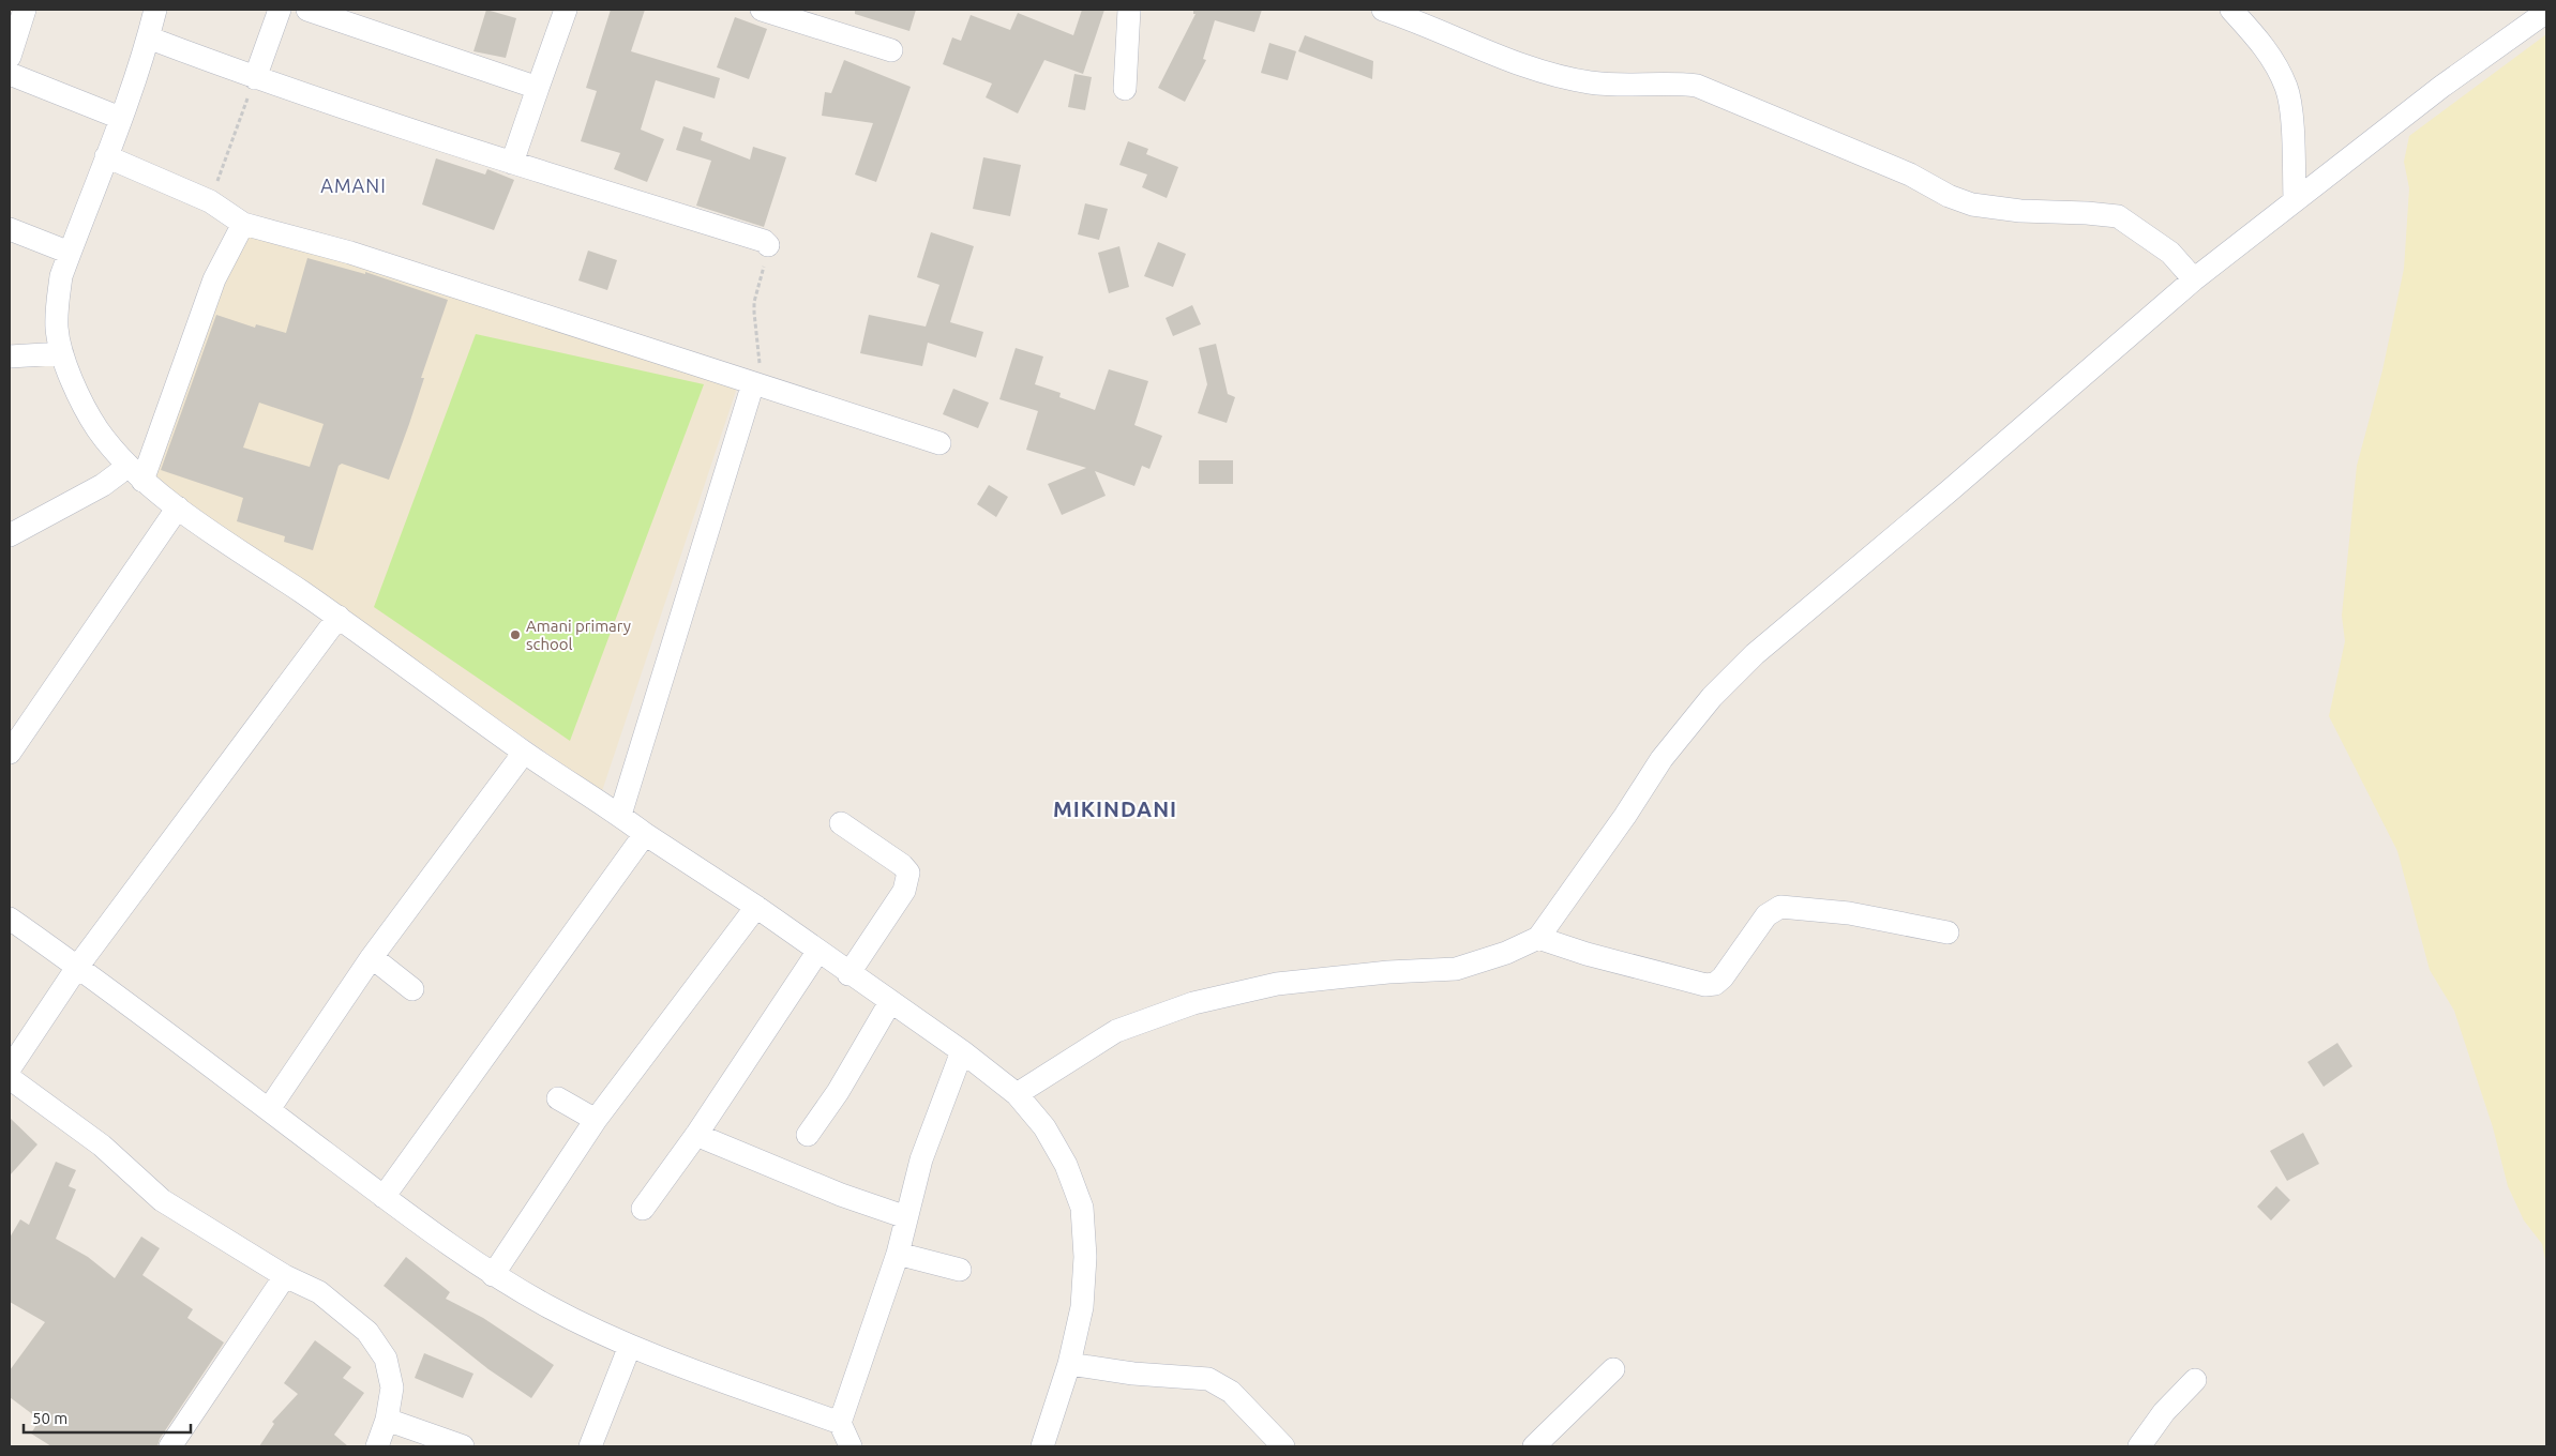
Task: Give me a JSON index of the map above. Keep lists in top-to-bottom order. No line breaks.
{"districts":["AMANI","MIKINDANI"],"places":["Amani primary school"],"scale_bar":"50 m"}
